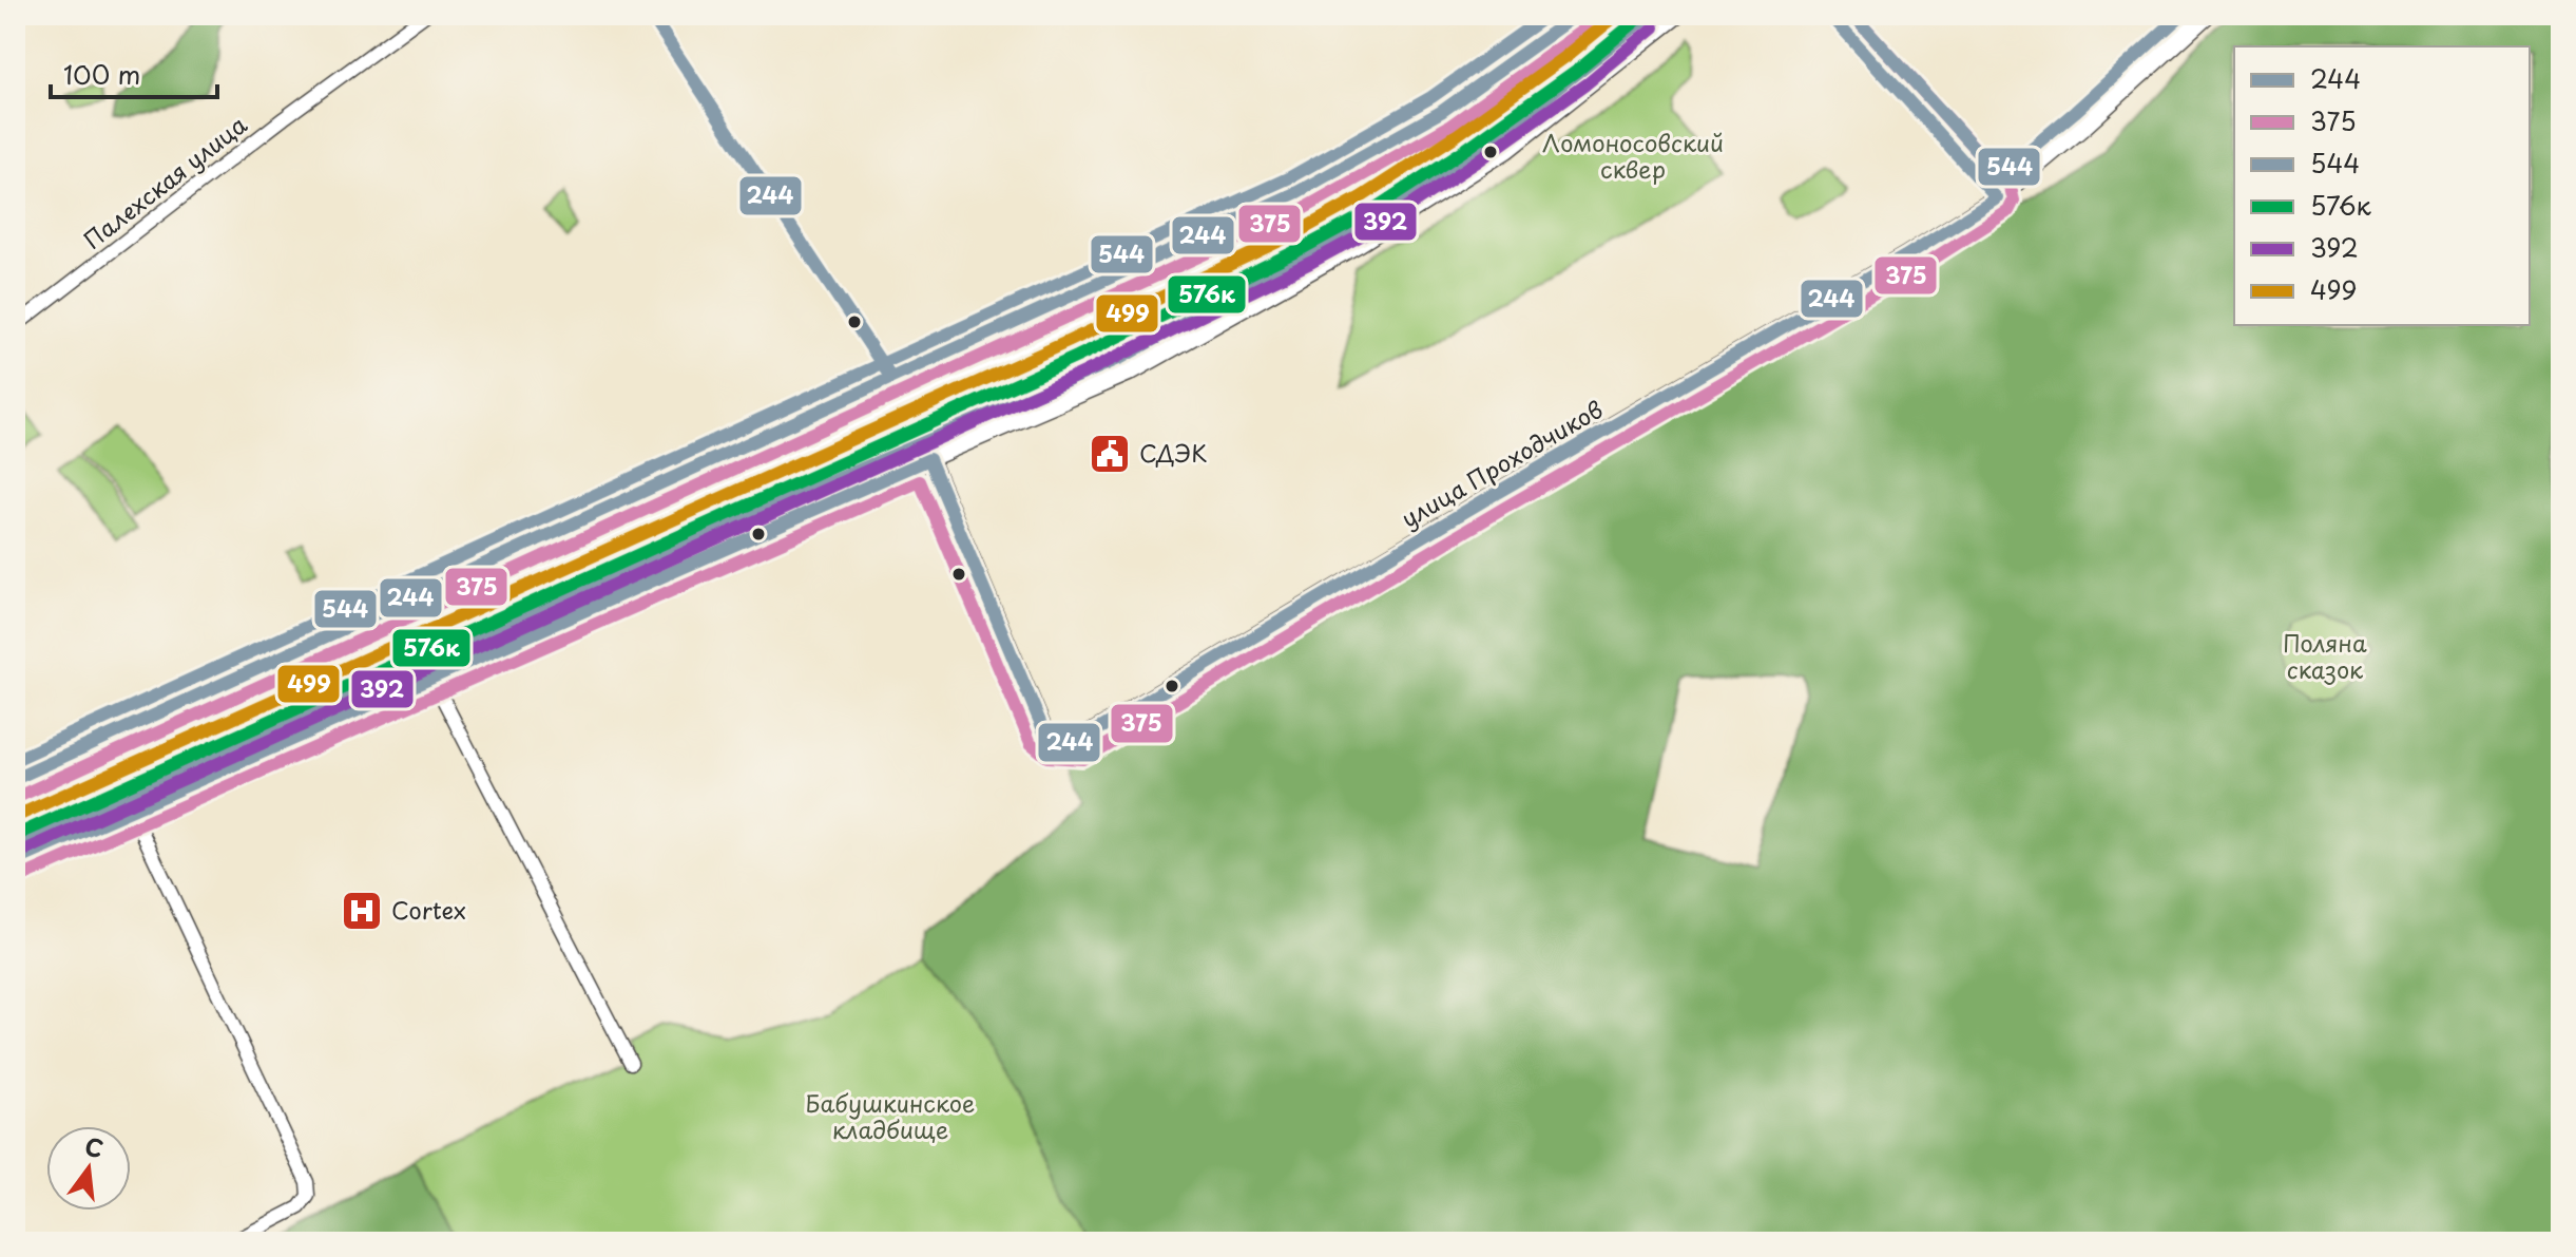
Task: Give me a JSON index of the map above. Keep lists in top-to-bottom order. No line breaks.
{"streets":{"street":["Палехская улица","улица Проходчиков"]},"parks":["Ломоносовский сквер","Поляна сказок","Бабушкинское кладбище"],"places":{"public building":["СДЭК"],"hospital":["Cortex"]},"lines":["transit line 244","transit line 375","transit line 544","transit line 576к","transit line 499","transit line 392"],"legend":["244","375","544","576к","392","499"],"scale_bar":"100 m","north":"top"}
